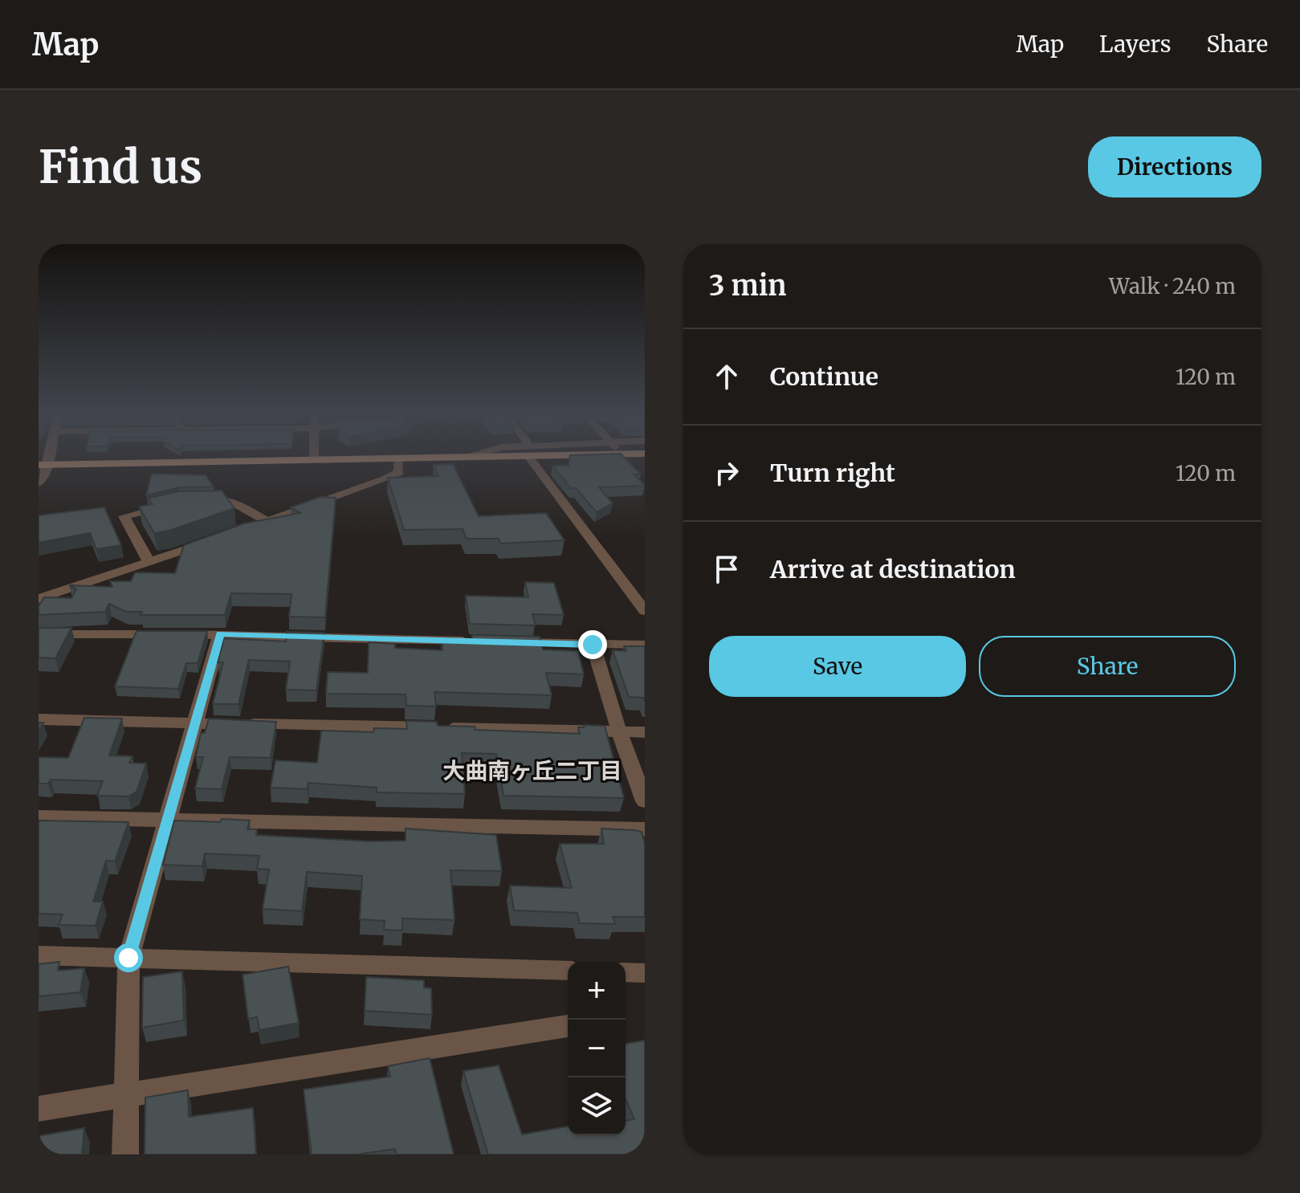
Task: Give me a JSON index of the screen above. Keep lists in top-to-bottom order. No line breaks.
{"districts":["大曲南ヶ丘二丁目"],"page":{"header":"Map","nav":["Map","Layers","Share"],"buttons":["Directions",["Save","Share"]],"title":"Find us","heading":["3 min","Walk · 240 m"],"list":[["Continue","120 m"],["Turn right","120 m"],"Arrive at destination"],"map_buttons":["+","−"]}}
